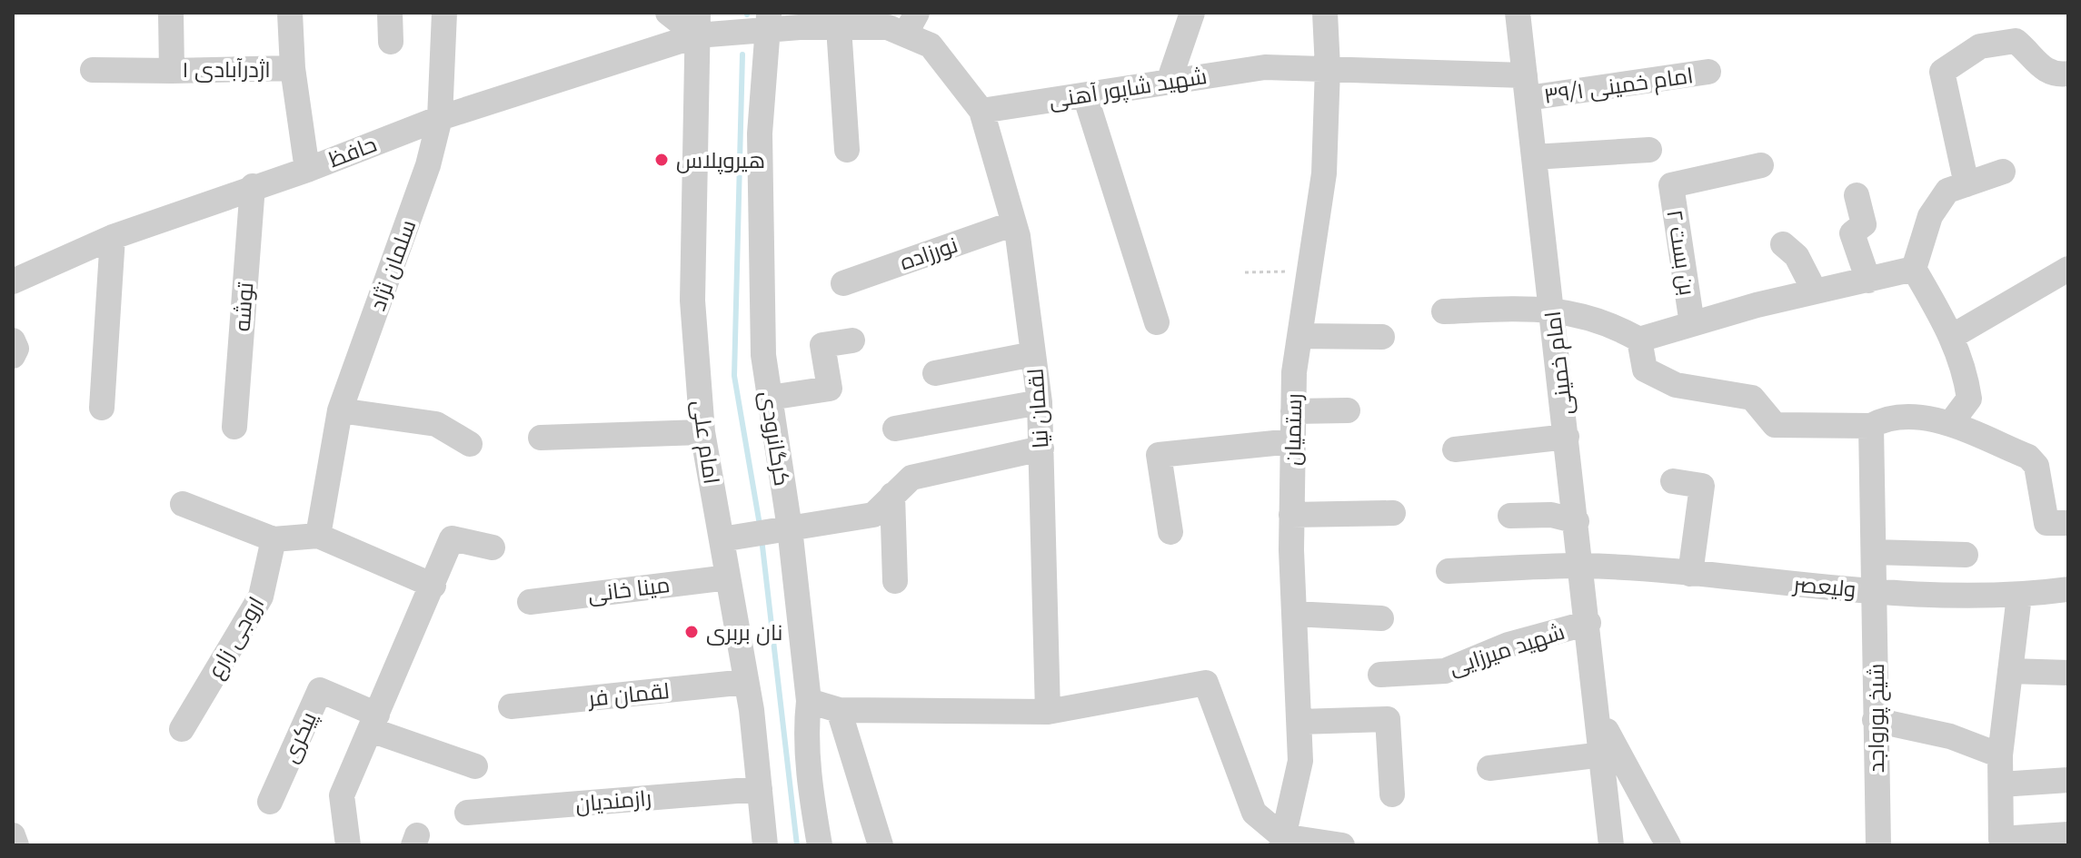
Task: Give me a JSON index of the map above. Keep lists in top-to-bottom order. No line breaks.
{"streets":{"street":["اژدرآبادی ۱","امام خمینی ۳۹/۱","شهید شاپور آهنی","حافظ","بن بست ۲","نورزاده","سلمان نژاد","توشه","امام خمینی","لقمان نیا","رستمیان","کرگانرودی","امام علی","ولیعصر","مینا خانی","اروجی زارع","شهید میرزایی","لقمان فر","شیخ پورواجد","پیکری","رازمندیان"]},"crossings":[["امام خمینی ۳۹/۱","شهید شاپور آهنی"],["امام خمینی ۳۹/۱","امام خمینی"],["شهید شاپور آهنی","امام خمینی"],["شهید شاپور آهنی","لقمان نیا"],["شهید شاپور آهنی","رستمیان"],["حافظ","سلمان نژاد"],["حافظ","توشه"],["حافظ","کرگانرودی"],["حافظ","امام علی"],["نورزاده","لقمان نیا"],["امام خمینی","ولیعصر"],["امام خمینی","شهید میرزایی"],["امام علی","مینا خانی"],["امام علی","لقمان فر"],["امام علی","رازمندیان"],["ولیعصر","شیخ پورواجد"]],"places":["هیروپلاس","نان بربری"]}
